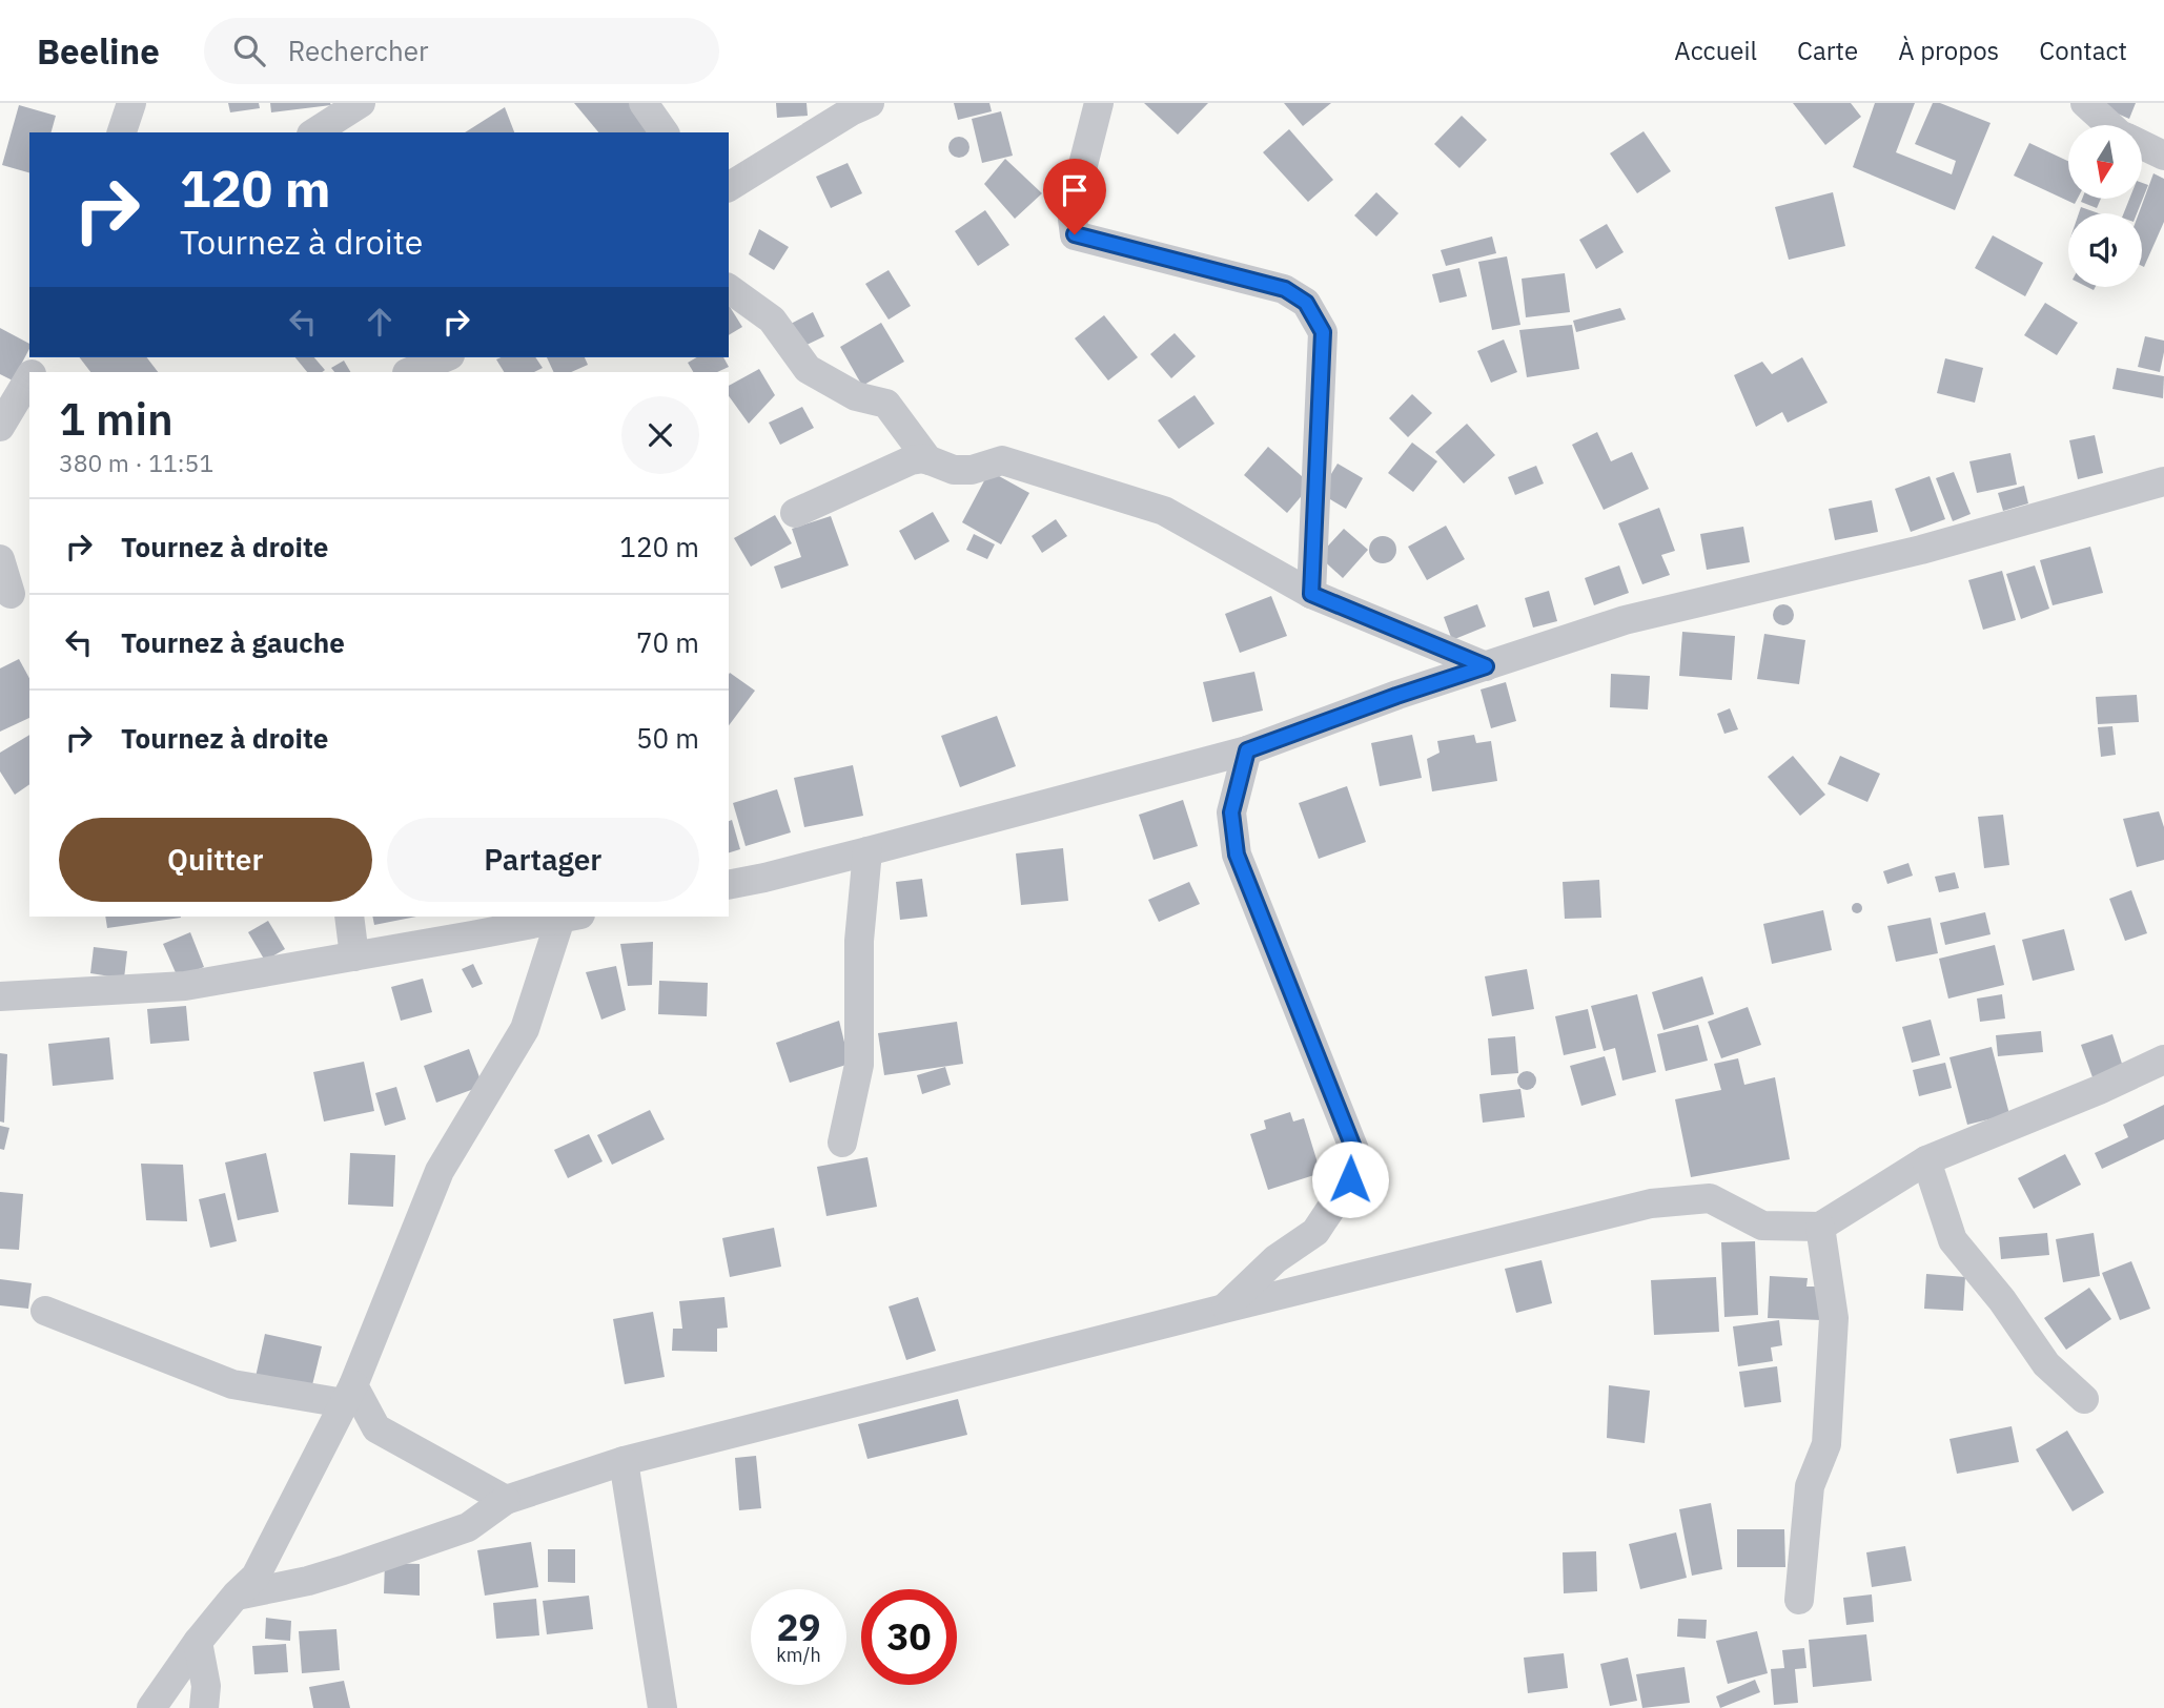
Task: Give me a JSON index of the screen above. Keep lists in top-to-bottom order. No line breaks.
{"north":"bottom","page":{"header":"Beeline","search":"Rechercher","nav":["Accueil","Carte","À propos","Contact"],"turn":["120 m","Tournez à droite"],"heading":["1 min","380 m · 11:51"],"list":[{"name":"Tournez à droite","value":"120 m"},{"name":"Tournez à gauche","value":"70 m"},{"name":"Tournez à droite","value":"50 m"}],"buttons":["Quitter","Partager"],"speed":"29 km/h","limit":"30"}}
